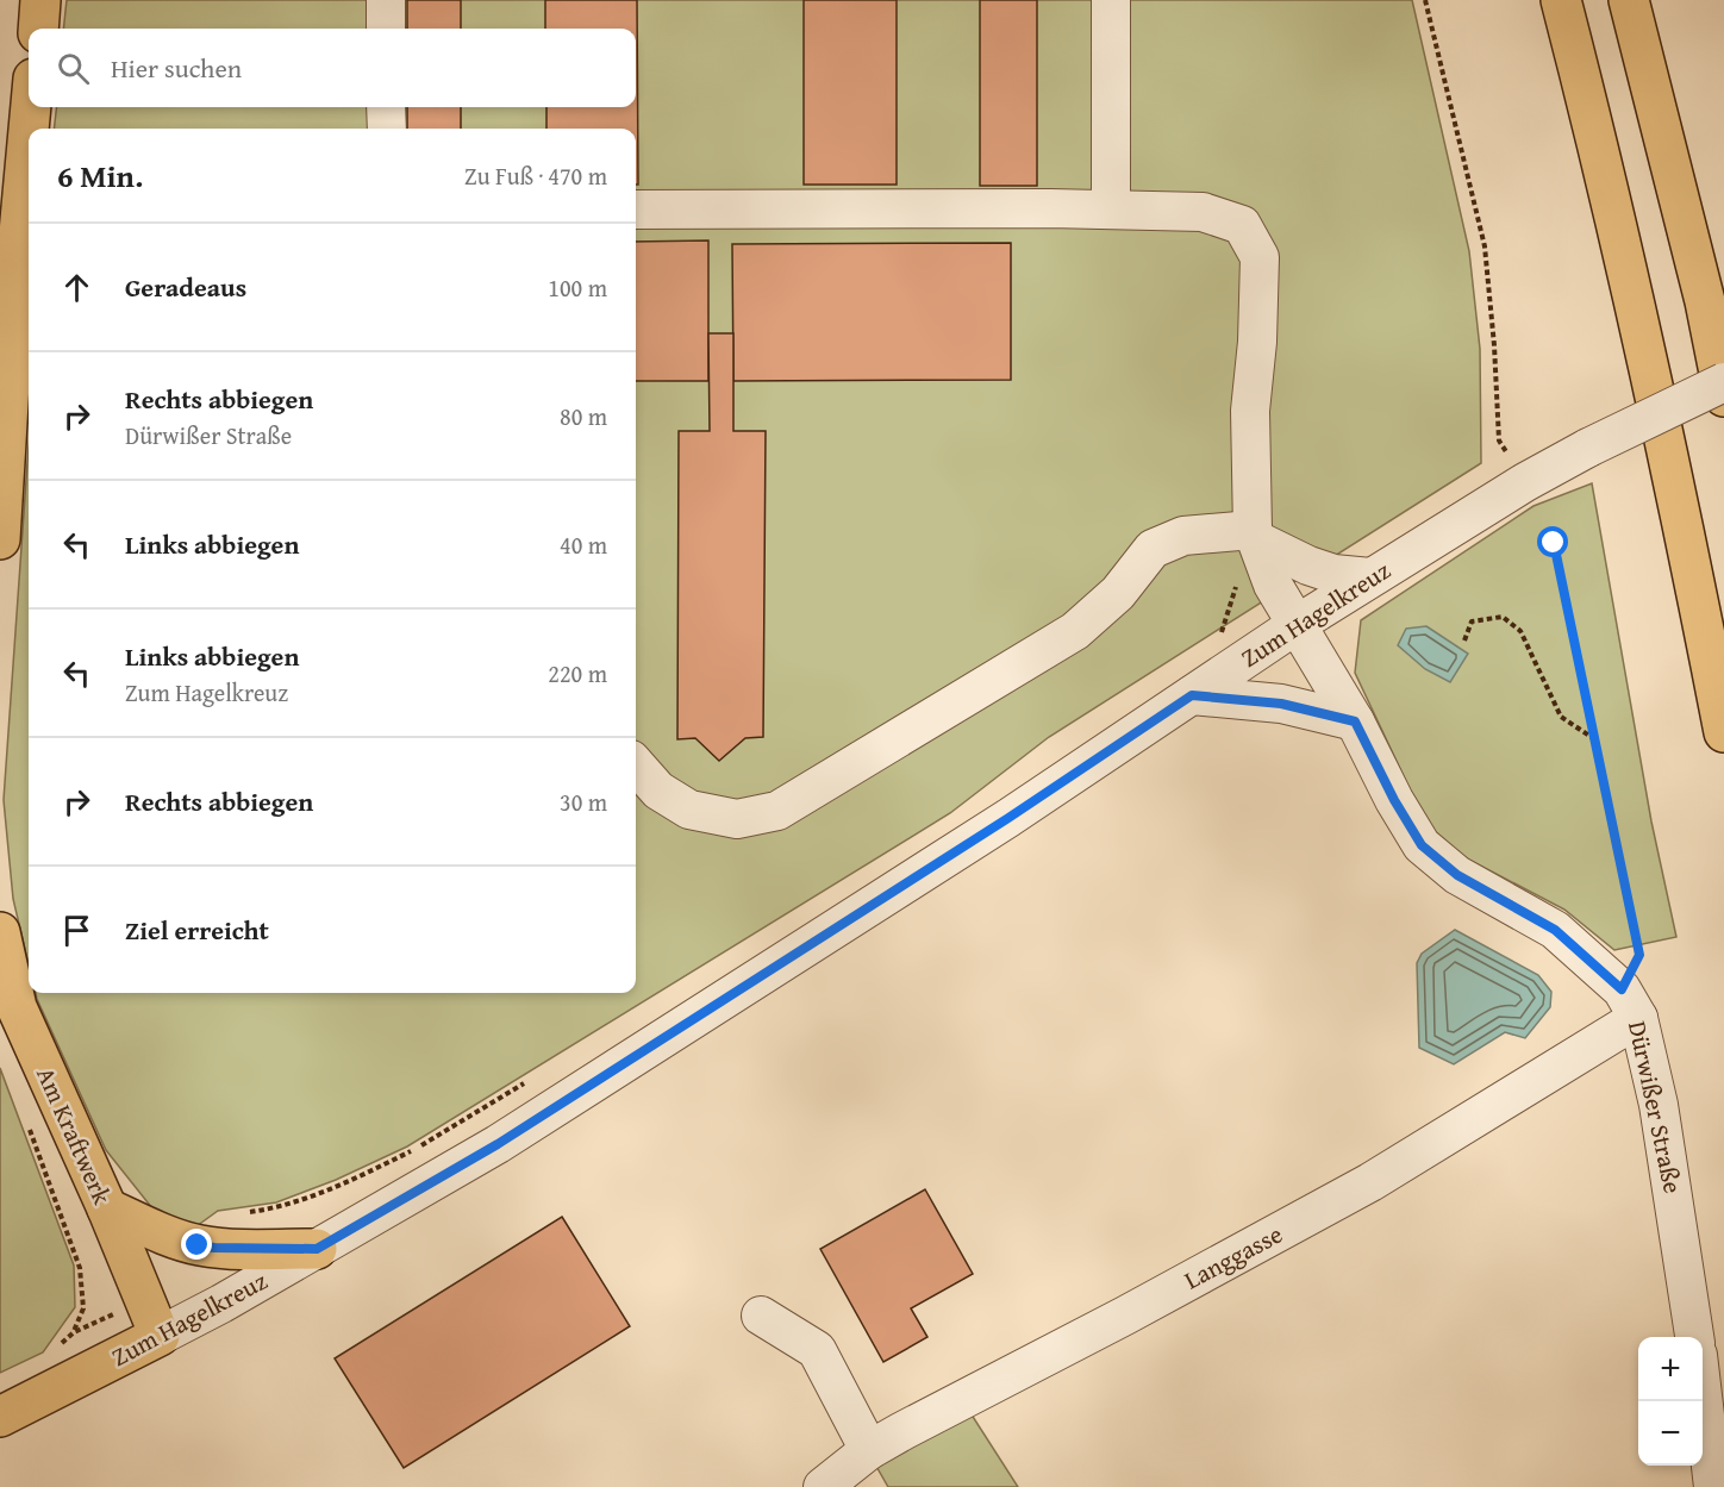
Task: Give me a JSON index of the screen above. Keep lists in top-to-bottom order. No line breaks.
{"streets":{"main road":["Zum Hagelkreuz","Am Kraftwerk"],"street":["Dürwißer Straße","Langgasse"]},"crossings":[["Zum Hagelkreuz","Dürwißer Straße"],["Zum Hagelkreuz","Am Kraftwerk"],["Dürwißer Straße","Langgasse"]],"page":{"search":"Hier suchen","heading":["6 Min.","Zu Fuß · 470 m"],"list":[["Geradeaus","100 m"],["Rechts abbiegen","Dürwißer Straße","80 m"],["Links abbiegen","40 m"],["Links abbiegen","Zum Hagelkreuz","220 m"],["Rechts abbiegen","30 m"],"Ziel erreicht"],"map_buttons":["+","−"]}}
